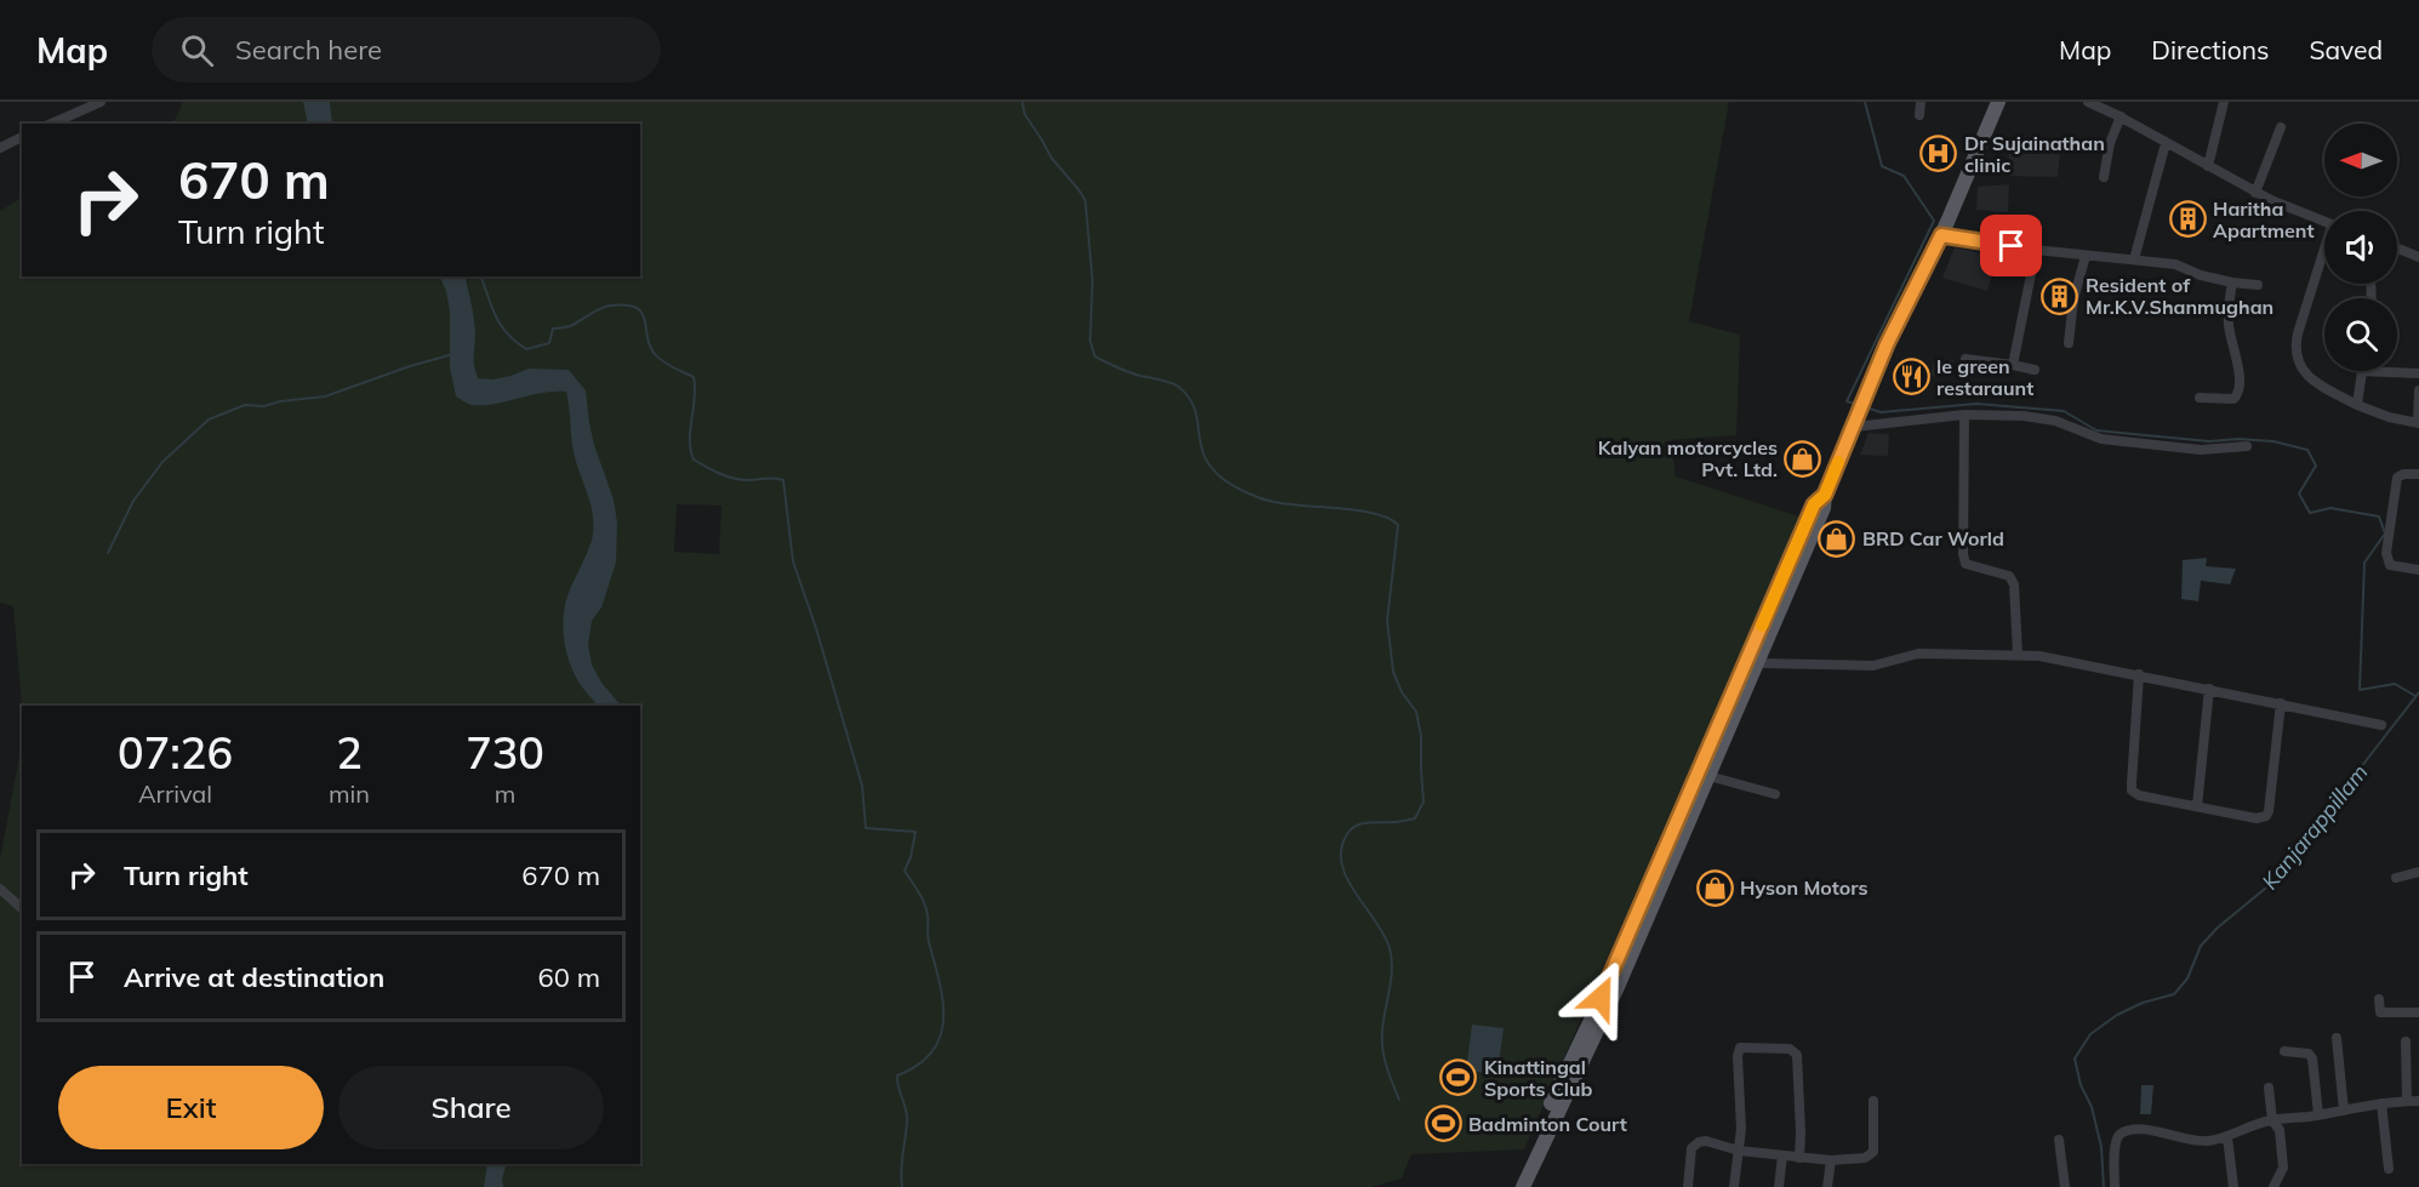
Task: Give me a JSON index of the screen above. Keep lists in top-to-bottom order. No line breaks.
{"water":["Kanjarappillam"],"places":{"hospital":["Dr Sujainathan clinic"],"building":["Haritha Apartment","Resident of Mr.K.V.Shanmughan"],"restaurant":["le green restaraunt"],"shop":["Kalyan motorcycles Pvt. Ltd.","BRD Car World","Hyson Motors"],"sports":["Kinattingal Sports Club","Badminton Court"]},"north":"left","page":{"header":"Map","search":"Search here","nav":["Map","Directions","Saved"],"turn":["670 m","Turn right"],"eta":["07:26","Arrival","2","min","730","m"],"list":[{"name":"Turn right","value":"670 m"},{"name":"Arrive at destination","value":"60 m"}],"buttons":["Exit","Share"]}}
